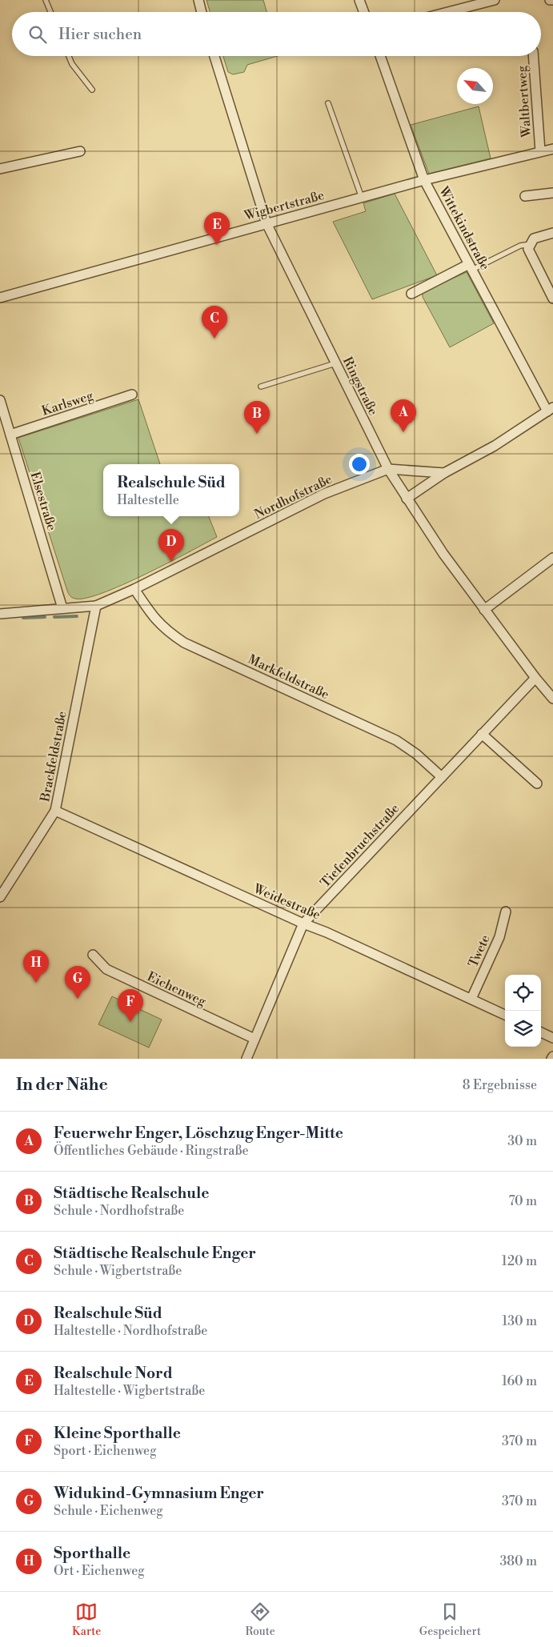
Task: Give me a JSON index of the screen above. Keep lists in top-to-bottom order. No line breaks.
{"streets":{"street":["Waltbertweg","Wigbertstraße","Wittekindstraße","Ringstraße","Karlsweg","Nordhofstraße","Elsestraße","Markfeldstraße","Brackfeldstraße","Tiefenbruchstraße","Weidestraße","Twete","Eichenweg"]},"crossings":[["Waltbertweg","Wigbertstraße"],["Wigbertstraße","Wittekindstraße"],["Wigbertstraße","Ringstraße"],["Ringstraße","Nordhofstraße"],["Ringstraße","Tiefenbruchstraße"],["Karlsweg","Elsestraße"],["Nordhofstraße","Elsestraße"],["Nordhofstraße","Markfeldstraße"],["Nordhofstraße","Brackfeldstraße"],["Markfeldstraße","Tiefenbruchstraße"],["Brackfeldstraße","Weidestraße"],["Tiefenbruchstraße","Weidestraße"],["Tiefenbruchstraße","Eichenweg"],["Weidestraße","Twete"]],"north":"top left","page":{"search":"Hier suchen","pins":["E","C","A","B","D","H","G","F"],"popup":["Realschule Süd","Haltestelle"],"heading":["In der Nähe","8 Ergebnisse"],"list":[{"mark":"A","name":"Feuerwehr Enger, Löschzug Enger-Mitte","note":"Öffentliches Gebäude · Ringstraße","value":"30 m"},{"mark":"B","name":"Städtische Realschule","note":"Schule · Nordhofstraße","value":"70 m"},{"mark":"C","name":"Städtische Realschule Enger","note":"Schule · Wigbertstraße","value":"120 m"},{"mark":"D","name":"Realschule Süd","note":"Haltestelle · Nordhofstraße","value":"130 m"},{"mark":"E","name":"Realschule Nord","note":"Haltestelle · Wigbertstraße","value":"160 m"},{"mark":"F","name":"Kleine Sporthalle","note":"Sport · Eichenweg","value":"370 m"},{"mark":"G","name":"Widukind-Gymnasium Enger","note":"Schule · Eichenweg","value":"370 m"},{"mark":"H","name":"Sporthalle","note":"Ort · Eichenweg","value":"380 m"}],"nav":["Karte","Route","Gespeichert"]}}
